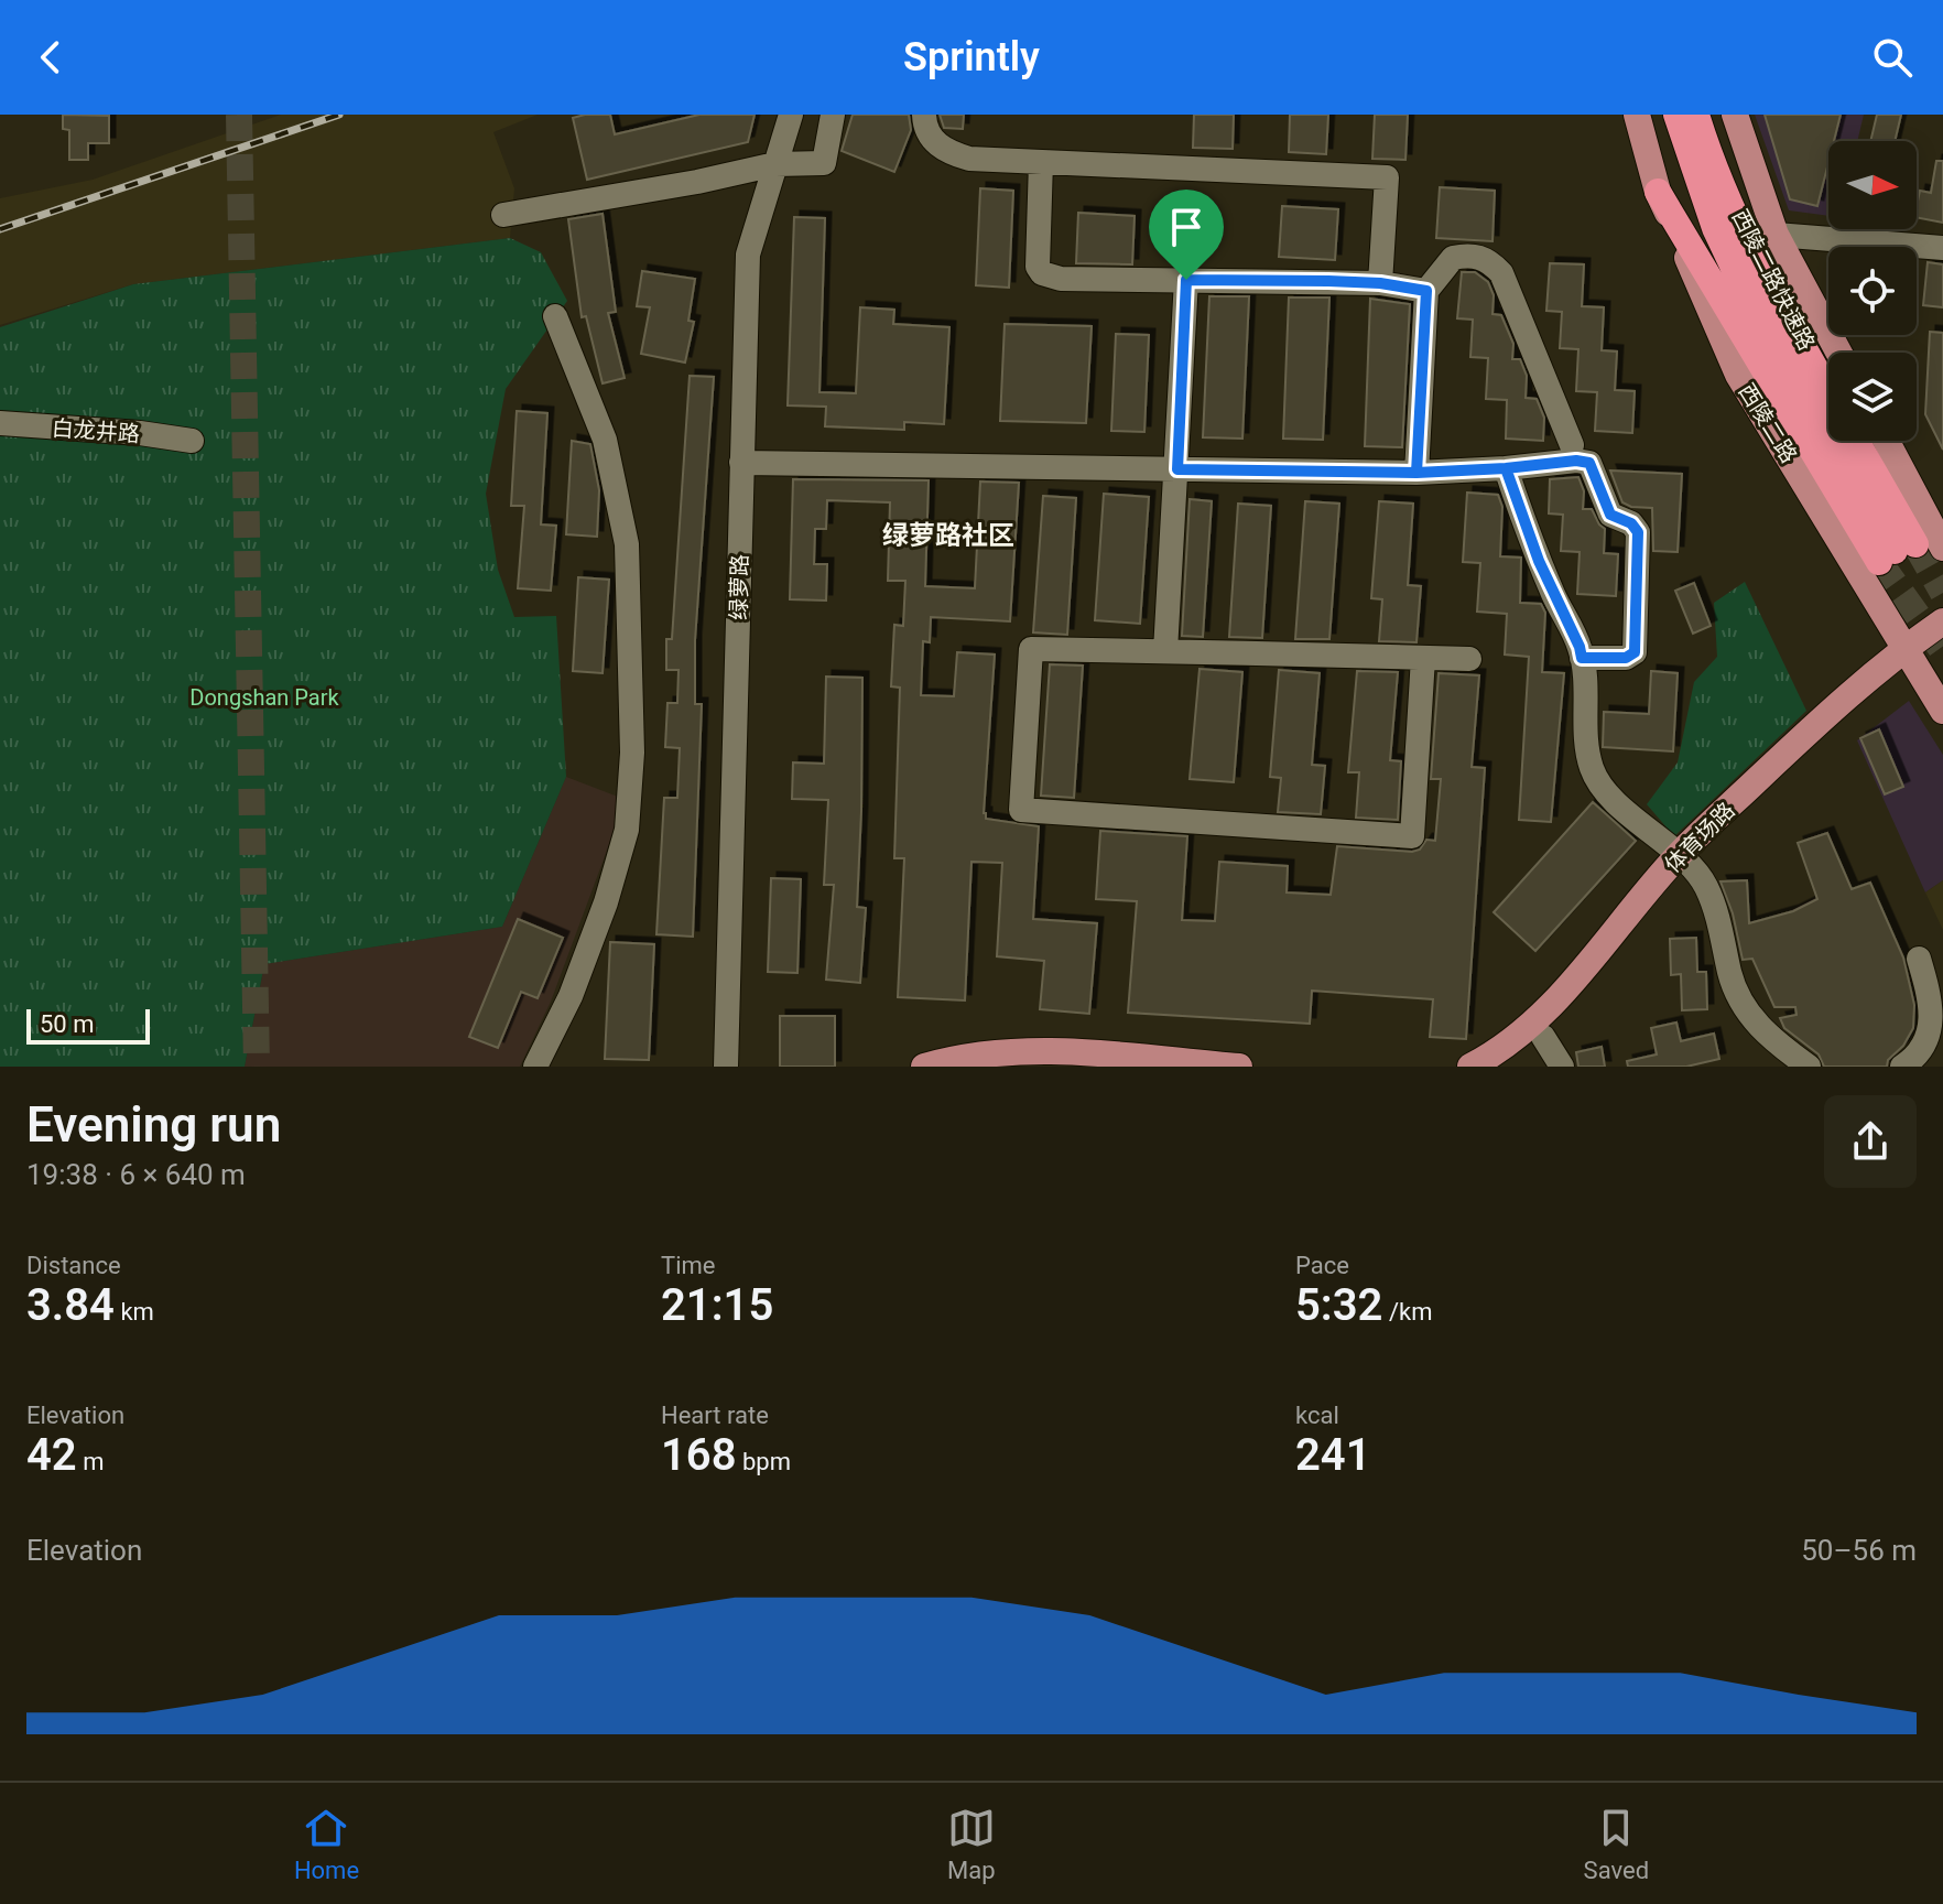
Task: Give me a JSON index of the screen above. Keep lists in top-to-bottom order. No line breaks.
{"streets":{"highway":["西陵二路快速路"],"main road":["西陵二路","体育场路"],"street":["白龙井路","绿萝路"]},"crossings":[["西陵二路","体育场路"]],"districts":["绿萝路社区"],"parks":["Dongshan Park"],"scale_bar":"50 m","north":"right","page":{"header":"Sprintly","scale":"50 m","heading":["Evening run","19:38 · 6 × 640 m"],"stats":[["Distance","3.84 km"],["Time","21:15"],["Pace","5:32 /km"],["Elevation","42 m"],["Heart rate","168 bpm"],["kcal","241"]],"chart":["Elevation","50–56 m"],"tabs":["Home","Map","Saved"]}}
